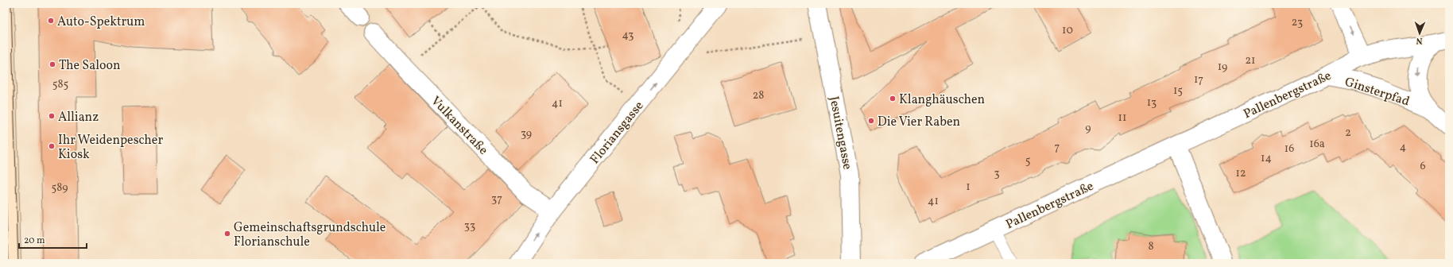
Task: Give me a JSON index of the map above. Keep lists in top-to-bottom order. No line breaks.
{"streets":{"street":["Ginsterpfad","Pallenbergstraße","Vulkanstraße","Floriansgasse","Jesuitengasse"]},"crossings":[["Ginsterpfad","Pallenbergstraße"],["Vulkanstraße","Floriansgasse"]],"one_way":["Floriansgasse"],"places":["Auto-Spektrum","The Saloon","Klanghäuschen","Allianz","Die Vier Raben","Ihr Weidenpescher Kiosk","Gemeinschaftsgrundschule Florianschule"],"house_numbers":["23","10","43","21","19","17","585","15","28","13","41","11","9","2","39","16a","7","4","16","14","5","6","3","12","1","589","37","41","33","8"],"scale_bar":"20 m","north":"bottom"}
